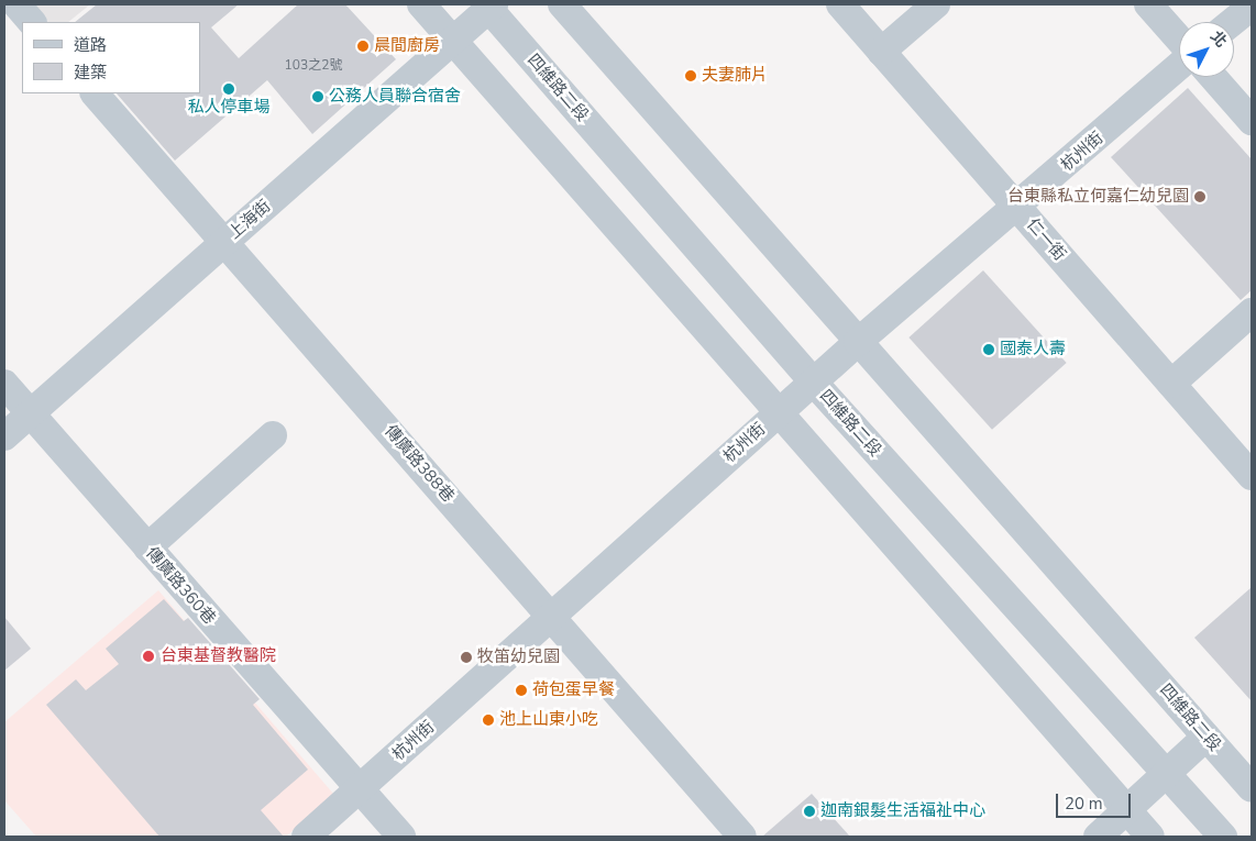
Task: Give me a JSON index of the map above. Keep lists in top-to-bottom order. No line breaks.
{"streets":{"street":["四維路二段","杭州街","上海街","仁一街","傳廣路388巷","傳廣路360巷"]},"crossings":[["四維路二段","杭州街"],["四維路二段","上海街"],["杭州街","仁一街"],["杭州街","傳廣路388巷"],["杭州街","傳廣路360巷"],["上海街","傳廣路388巷"],["上海街","傳廣路360巷"]],"places":["晨間廚房","夫妻肺片","私人停車場","公務人員聯合宿舍","台東縣私立何嘉仁幼兒園","國泰人壽","台東基督教醫院","牧笛幼兒園","荷包蛋早餐","池上山東小吃","迦南銀髮生活福祉中心"],"house_numbers":["103之2號"],"legend":["道路","建築"],"scale_bar":"20 m","north":"top right"}
